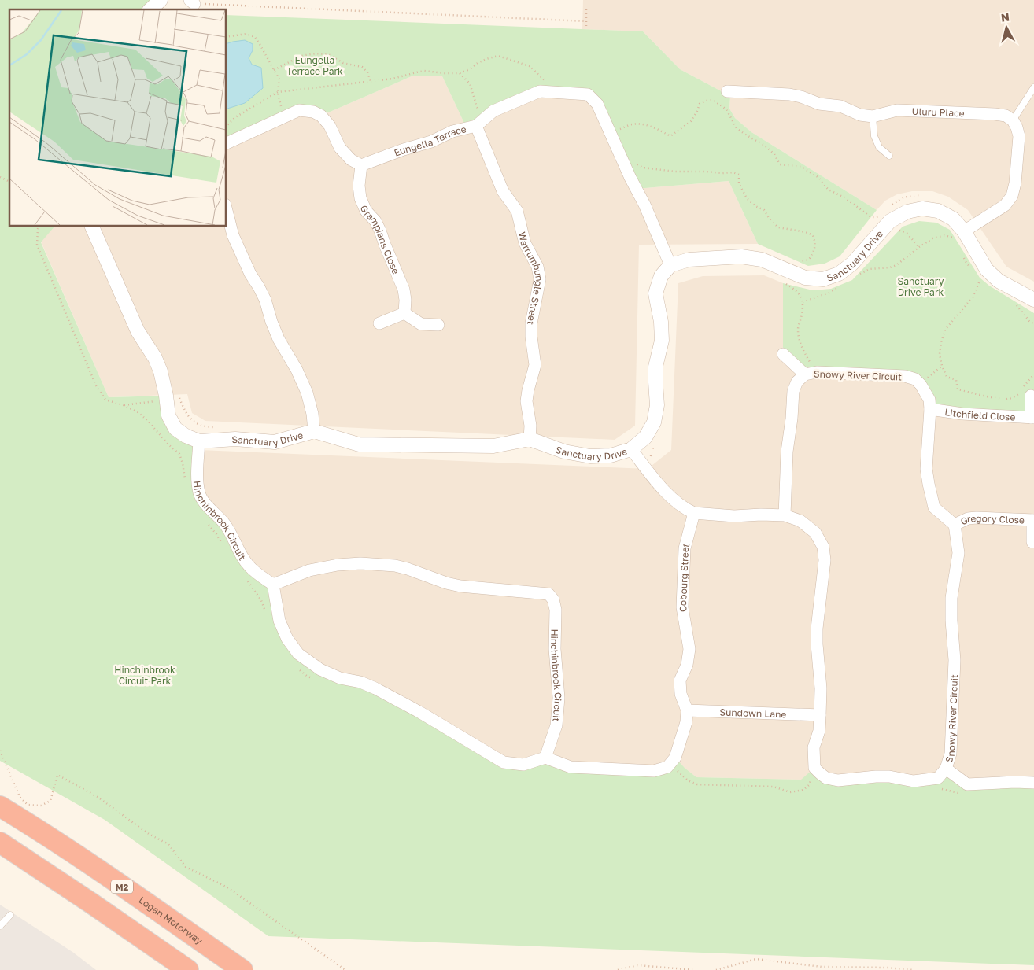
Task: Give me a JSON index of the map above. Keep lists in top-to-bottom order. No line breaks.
{"streets":{"highway":["M2","Logan Motorway"],"street":["Uluru Place","Eungella Terrace","Grampians Close","Sanctuary Drive","Warrumbungle Street","Snowy River Circuit","Litchfield Close","Hinchinbrook Circuit","Gregory Close","Cobourg Street","Sundown Lane"]},"crossings":[["Eungella Terrace","Grampians Close"],["Eungella Terrace","Sanctuary Drive"],["Eungella Terrace","Warrumbungle Street"],["Sanctuary Drive","Warrumbungle Street"],["Sanctuary Drive","Hinchinbrook Circuit"],["Snowy River Circuit","Gregory Close"],["Snowy River Circuit","Cobourg Street"],["Snowy River Circuit","Sundown Lane"],["Hinchinbrook Circuit","Cobourg Street"],["Cobourg Street","Sundown Lane"]],"parks":["Eungella Terrace Park","Sanctuary Drive Park","Hinchinbrook Circuit Park"],"north":"top"}
